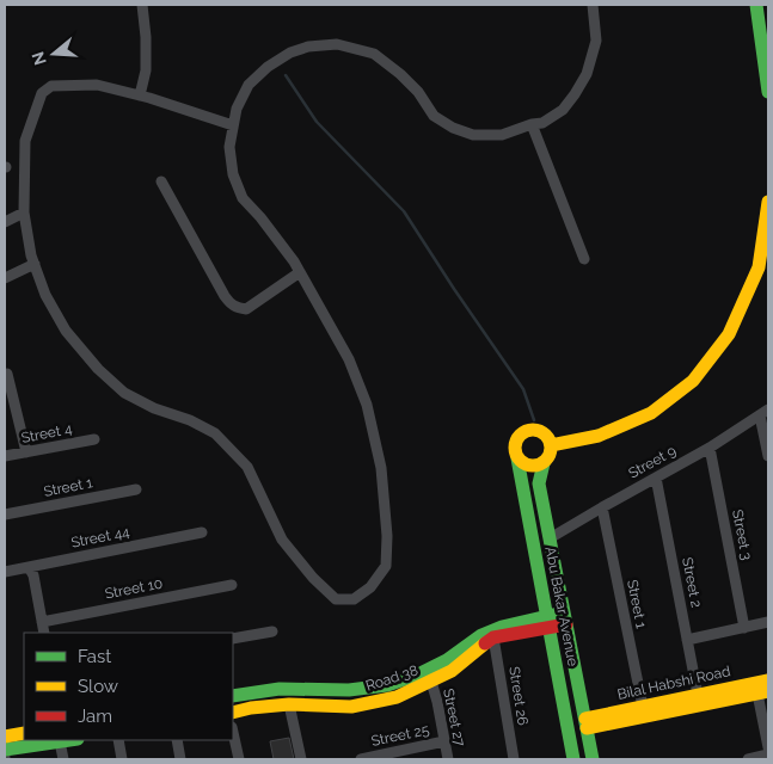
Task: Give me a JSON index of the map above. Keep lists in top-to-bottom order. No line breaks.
{"streets":{"street":["Street 4","Street 9","Street 1","Street 3","Street 44","Street 2","Street 10","Abu Bakar Avenue","Road 38","Bilal Habshi Road","Street 26","Street 27","Street 25"]},"crossings":[["Street 9","Street 1"],["Street 9","Street 3"],["Street 9","Street 2"],["Street 9","Abu Bakar Avenue"],["Street 1","Bilal Habshi Road"],["Street 2","Bilal Habshi Road"],["Abu Bakar Avenue","Road 38"],["Abu Bakar Avenue","Bilal Habshi Road"],["Road 38","Street 26"],["Road 38","Street 27"],["Street 27","Street 25"]],"legend":["Fast","Slow","Jam"],"north":"left"}
